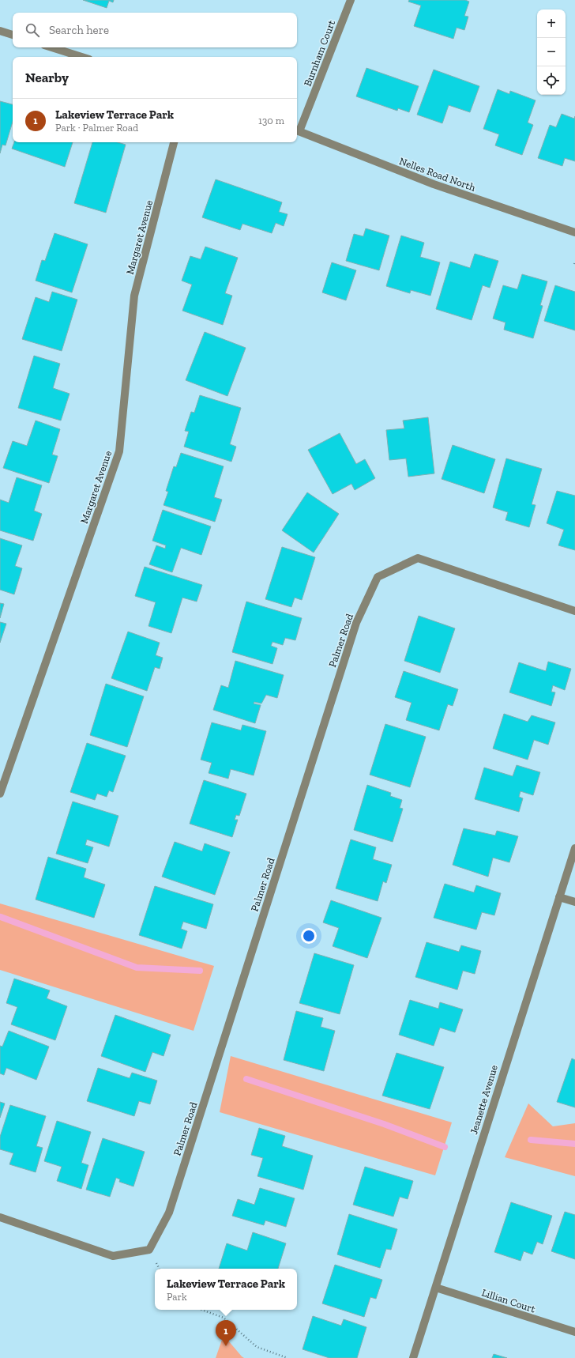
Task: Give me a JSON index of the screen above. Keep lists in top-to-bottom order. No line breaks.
{"streets":{"street":["Burnham Court","Nelles Road North","Margaret Avenue","Palmer Road","Jeanette Avenue","Lillian Court"]},"crossings":[["Burnham Court","Nelles Road North"],["Jeanette Avenue","Lillian Court"]],"page":{"map_buttons":["+","−"],"search":"Search here","heading":"Nearby","list":[{"mark":"1","name":"Lakeview Terrace Park","note":"Park · Palmer Road","value":"130 m"}],"popup":["Lakeview Terrace Park","Park"],"pins":"1"}}
